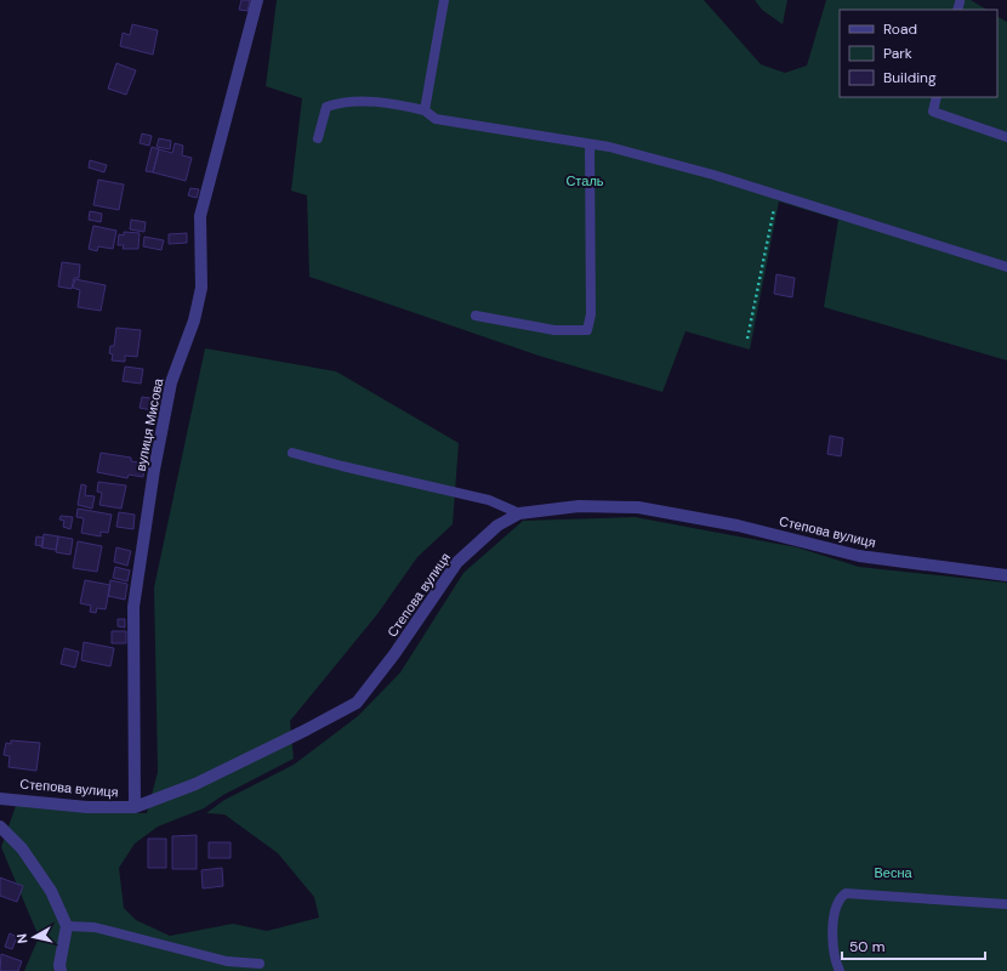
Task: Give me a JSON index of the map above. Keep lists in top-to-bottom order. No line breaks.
{"streets":{"street":["вулиця Мисова","Степова вулиця"]},"crossings":[["вулиця Мисова","Степова вулиця"]],"parks":["Сталь","Весна"],"legend":["Road","Park","Building"],"scale_bar":"50 m","north":"left"}
